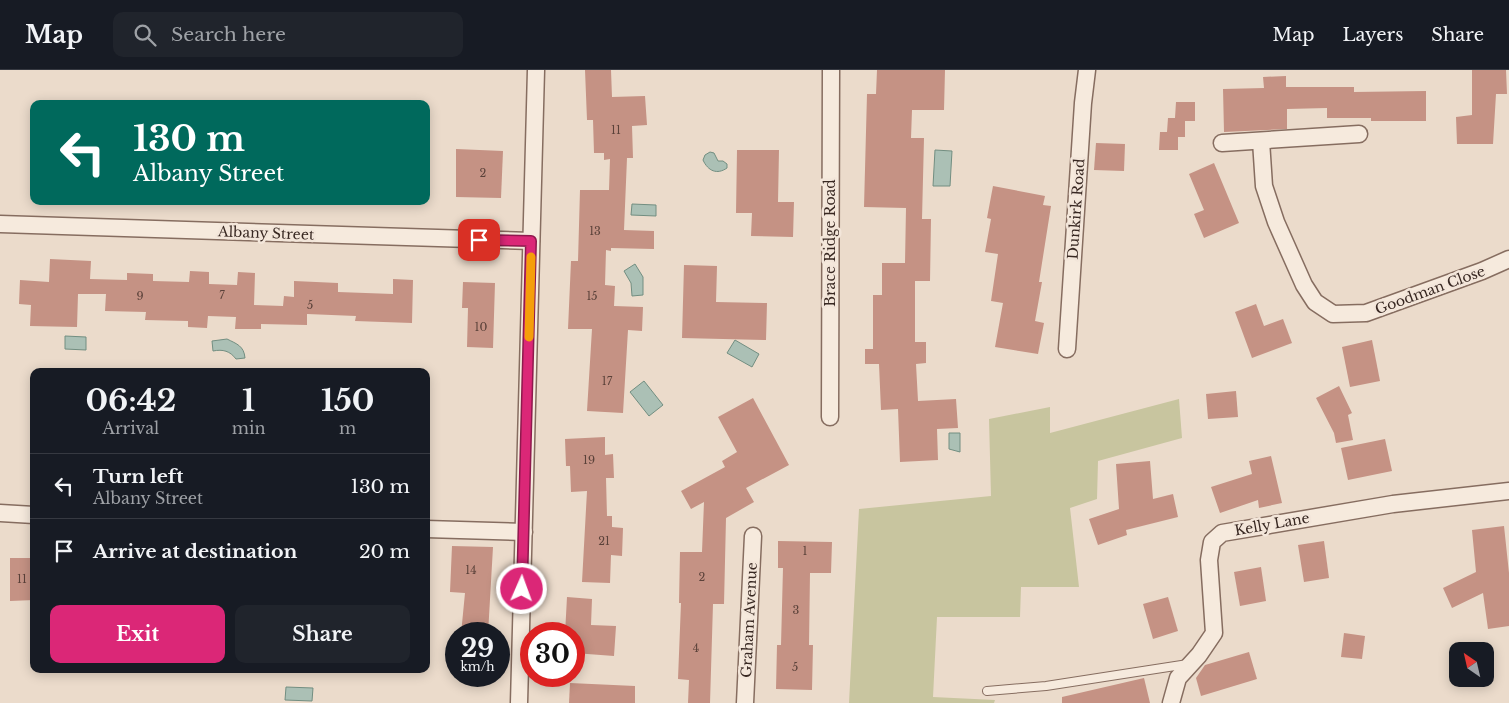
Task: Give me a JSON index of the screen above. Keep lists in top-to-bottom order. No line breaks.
{"streets":{"street":["Dunkirk Road","Albany Street","Brace Ridge Road","Goodman Close","Kelly Lane","Graham Avenue"]},"house_numbers":["11","2","13","7","9","15","5","10","17","19","21","1","14","2","11","3","4","5"],"north":"top left","page":{"header":"Map","search":"Search here","nav":["Map","Layers","Share"],"turn":["130 m","Albany Street"],"eta":["06:42","Arrival","1","min","150","m"],"list":[{"name":"Turn left","note":"Albany Street","value":"130 m"},{"name":"Arrive at destination","value":"20 m"}],"buttons":["Exit","Share"],"speed":"29 km/h","limit":"30"}}
